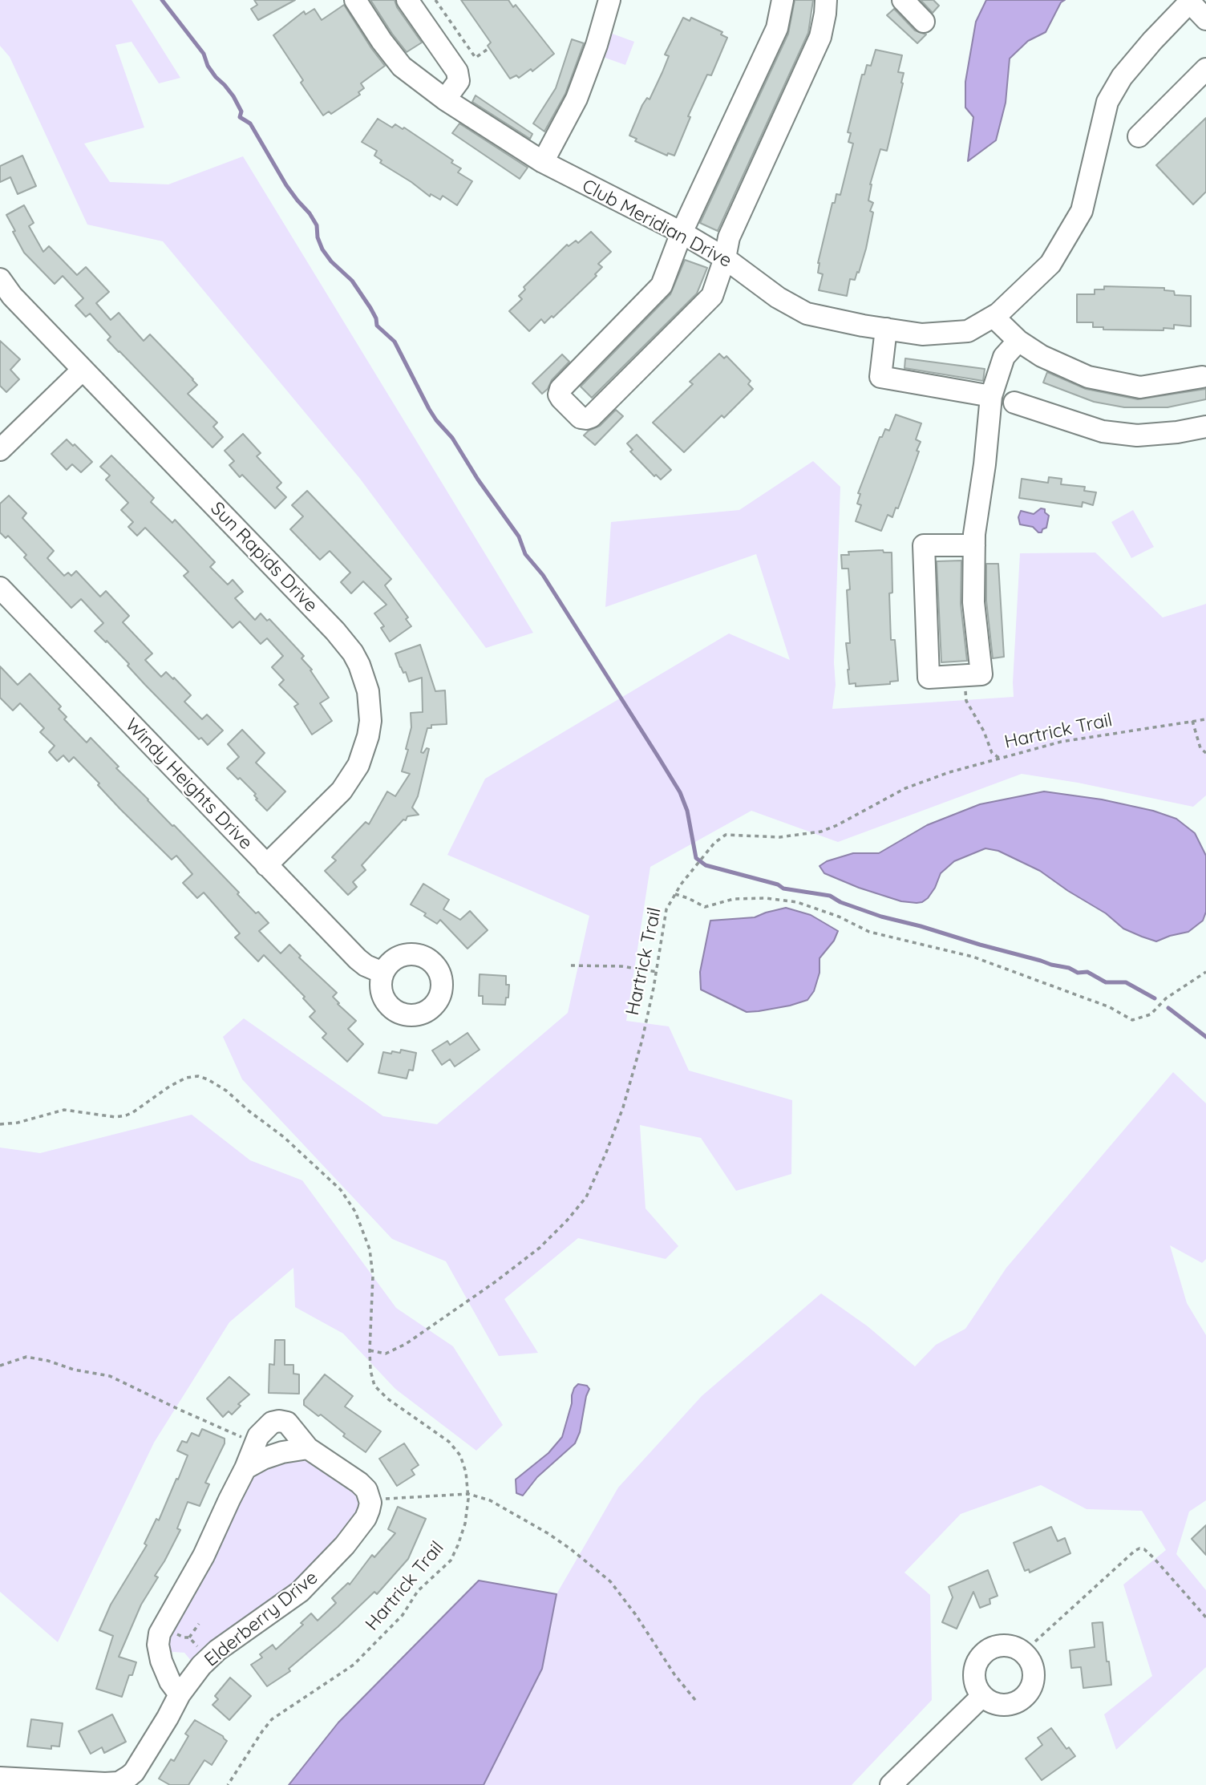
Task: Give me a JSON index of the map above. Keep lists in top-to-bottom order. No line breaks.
{"streets":{"street":["Club Meridian Drive","Sun Rapids Drive","Windy Heights Drive","Elderberry Drive"],"path":["Hartrick Trail"]},"crossings":[["Sun Rapids Drive","Windy Heights Drive"]]}
